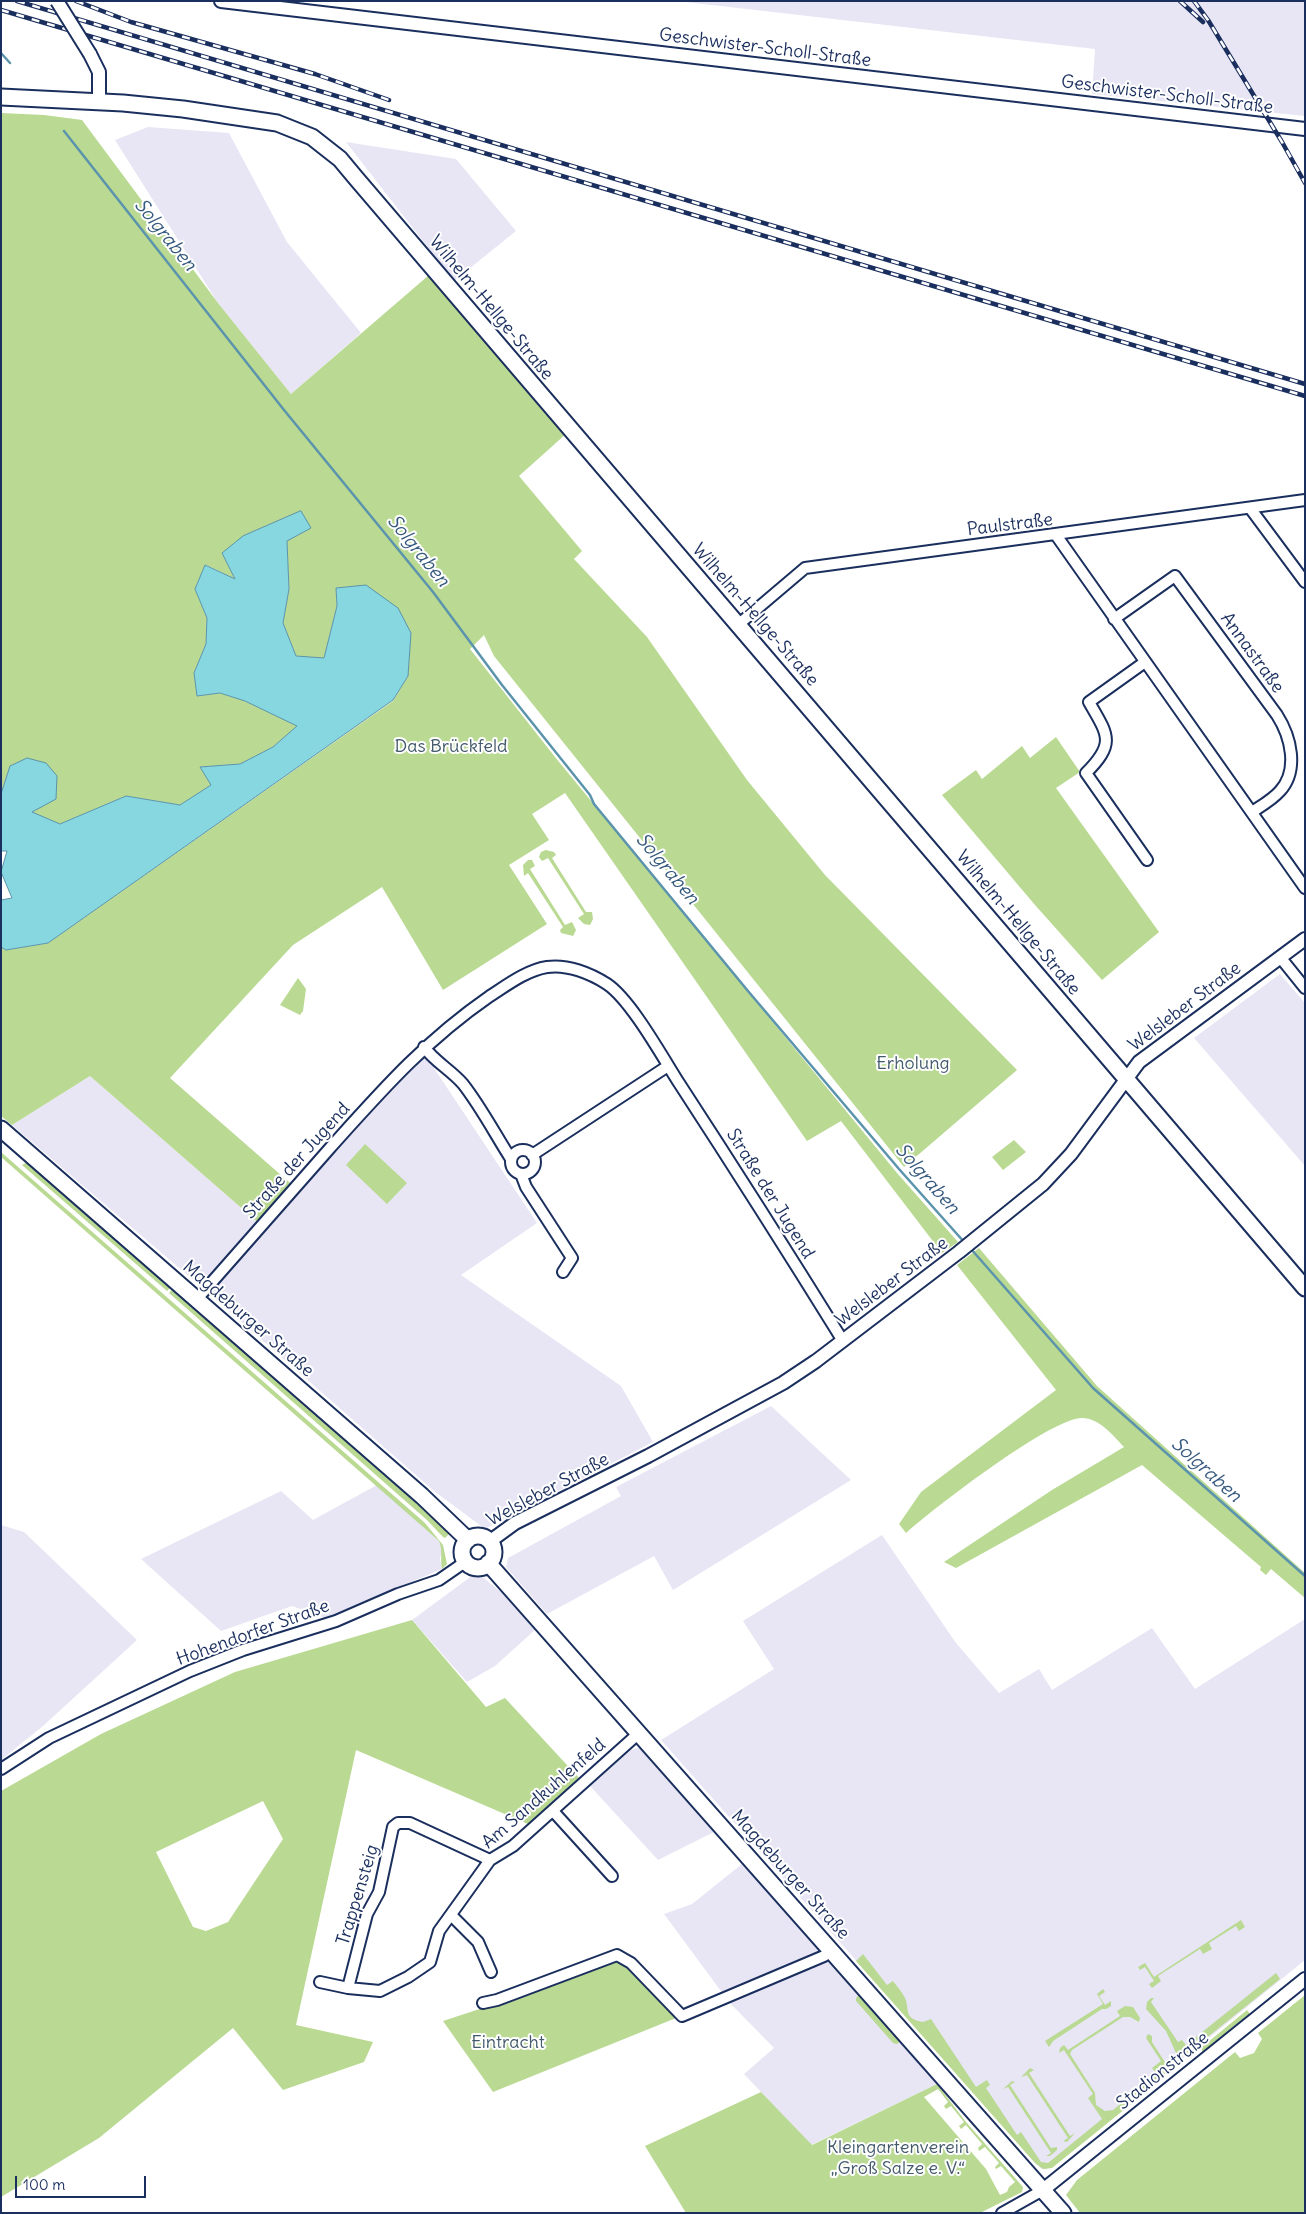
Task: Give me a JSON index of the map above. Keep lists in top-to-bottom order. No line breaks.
{"streets":{"main road":["Wilhelm-Hellge-Straße","Magdeburger Straße"],"street":["Geschwister-Scholl-Straße","Paulstraße","Annastraße","Welsleber Straße","Straße der Jugend","Hohendorfer Straße","Am Sandkuhlenfeld","Trappensteig","Stadionstraße"]},"crossings":[["Wilhelm-Hellge-Straße","Paulstraße"],["Wilhelm-Hellge-Straße","Welsleber Straße"],["Welsleber Straße","Straße der Jugend"],["Welsleber Straße","Magdeburger Straße"],["Welsleber Straße","Hohendorfer Straße"],["Straße der Jugend","Magdeburger Straße"],["Magdeburger Straße","Hohendorfer Straße"],["Magdeburger Straße","Am Sandkuhlenfeld"],["Magdeburger Straße","Stadionstraße"],["Am Sandkuhlenfeld","Trappensteig"]],"water":["Solgraben"],"parks":["Das Brückfeld","Erholung","Eintracht","Kleingartenverein „Groß Salze e. V.“"],"scale_bar":"100 m"}
